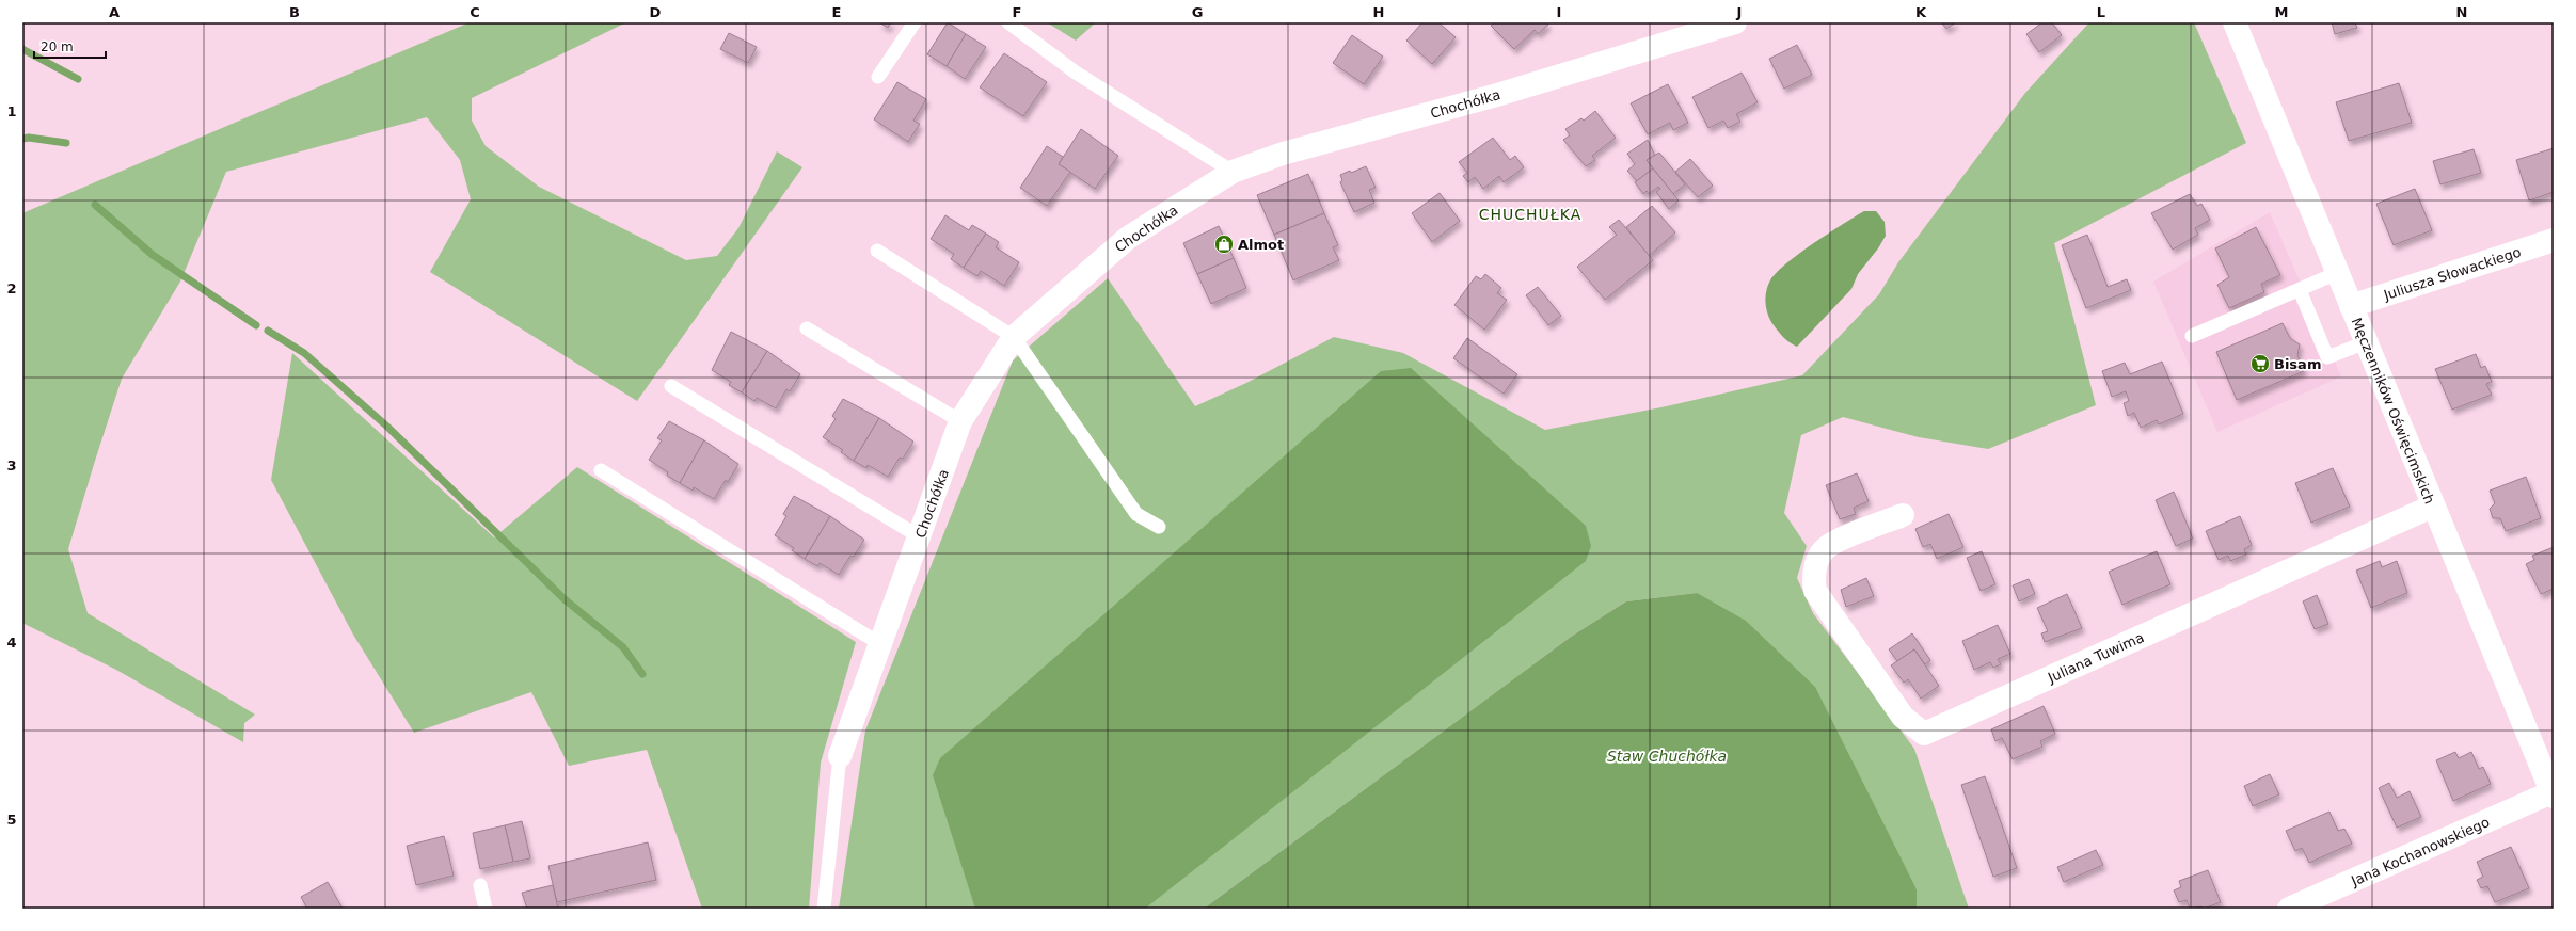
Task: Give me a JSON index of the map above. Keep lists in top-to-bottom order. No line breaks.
{"streets":{"street":["Chochółka","Juliusza Słowackiego","Męczenników Oświęcimskich","Juliana Tuwima","Jana Kochanowskiego"]},"crossings":[["Juliusza Słowackiego","Męczenników Oświęcimskich"],["Męczenników Oświęcimskich","Juliana Tuwima"],["Męczenników Oświęcimskich","Jana Kochanowskiego"]],"districts":["CHUCHUŁKA"],"water":["Staw Chuchółka"],"places":{"shop":["Almot"],"supermarket":["Bisam"]},"scale_bar":"20 m","grid":{"columns":["A","B","C","D","E","F","G","H","I","J","K","L","M","N"],"rows":["1","2","3","4","5"]}}
